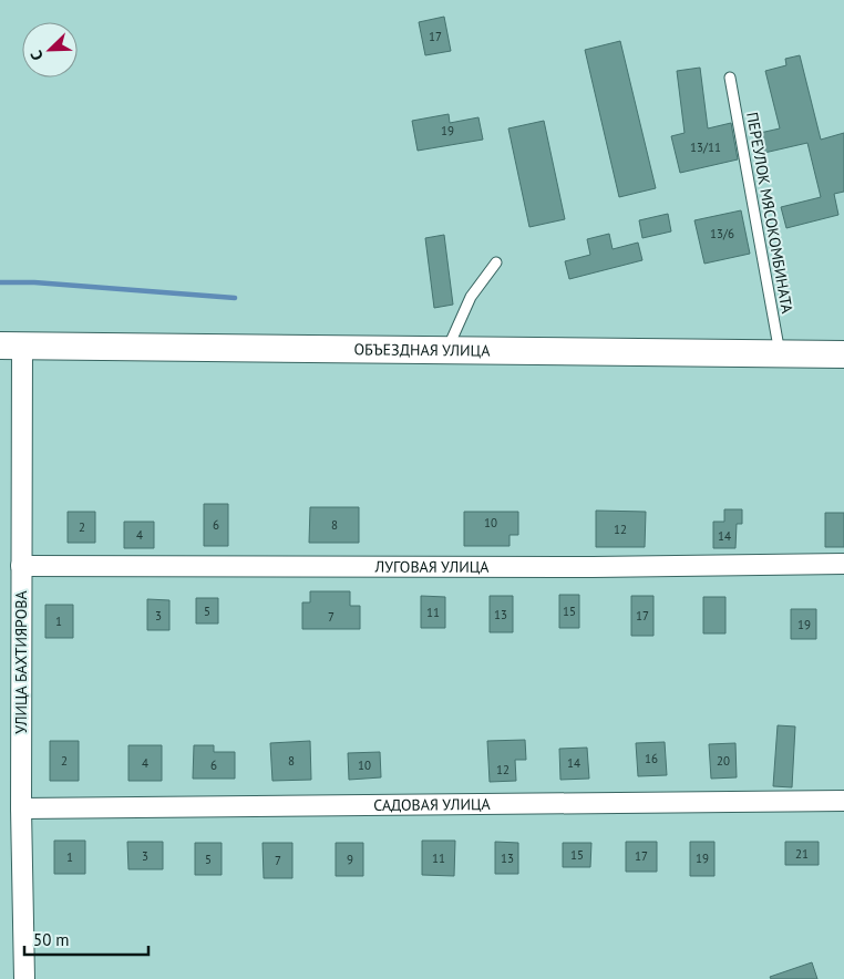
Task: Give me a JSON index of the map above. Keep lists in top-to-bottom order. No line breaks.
{"streets":{"main road":["ОБЪЕЗДНАЯ УЛИЦА"],"street":["ЛУГОВАЯ УЛИЦА","УЛИЦА БАХТИЯРОВА","САДОВАЯ УЛИЦА"],"lane":["ПЕРЕУЛОК МЯСОКОМБИНАТА"]},"crossings":[["ПЕРЕУЛОК МЯСОКОМБИНАТА","ОБЪЕЗДНАЯ УЛИЦА"],["ОБЪЕЗДНАЯ УЛИЦА","УЛИЦА БАХТИЯРОВА"],["ЛУГОВАЯ УЛИЦА","УЛИЦА БАХТИЯРОВА"],["УЛИЦА БАХТИЯРОВА","САДОВАЯ УЛИЦА"]],"house_numbers":["17","19","13/11","13/6","10","6","8","2","12","4","14","5","15","11","13","3","17","7","1","19","16","2","8","20","4","14","6","10","12","21","15","3","17","1","11","13","19","5","9","7"],"scale_bar":"50 m","north":"bottom left"}
